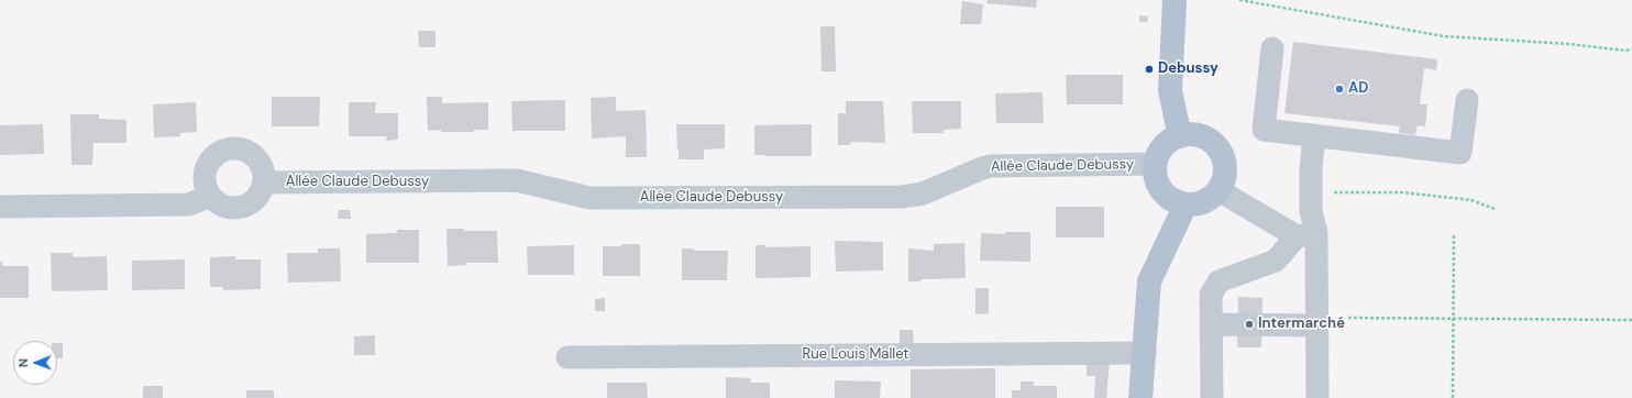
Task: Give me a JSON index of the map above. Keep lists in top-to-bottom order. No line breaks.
{"streets":{"street":["Allée Claude Debussy","Rue Louis Mallet"]},"places":["Debussy","AD","Intermarché"],"north":"left"}
